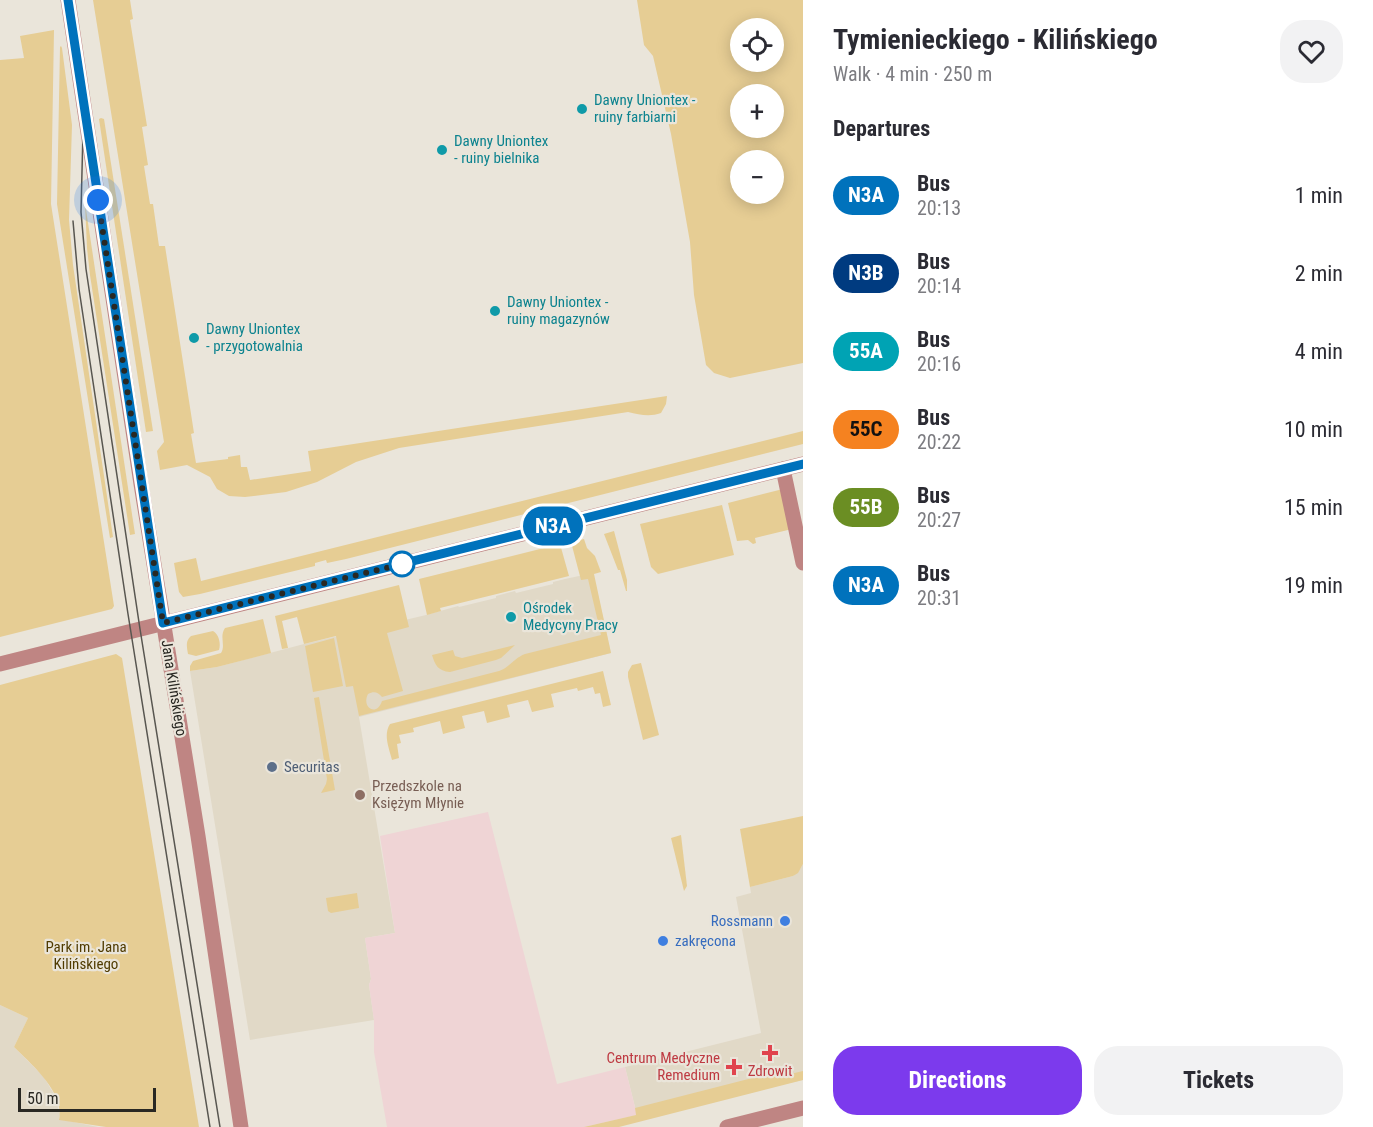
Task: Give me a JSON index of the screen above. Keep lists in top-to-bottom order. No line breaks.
{"streets":{"street":["Jana Kilińskiego"]},"parks":["Park im. Jana Kilińskiego"],"places":{"other":["Dawny Uniontex - ruiny farbiarni","Dawny Uniontex - ruiny bielnika","Dawny Uniontex - ruiny magazynów","Dawny Uniontex - przygotowalnia","Ośrodek Medycyny Pracy","Securitas","Przedszkole na Księżym Młynie","Rossmann","zakręcona"],"health":["Zdrowit","Centrum Medyczne Remedium"]},"lines":["bus line N3A"],"scale_bar":"50 m","page":{"on_map":"N3A","heading":[["Tymienieckiego - Kilińskiego","Walk · 4 min · 250 m"],"Departures"],"map_buttons":["+","−"],"list":[{"mark":"N3A","name":"Bus","note":"20:13","value":"1 min"},{"mark":"N3B","name":"Bus","note":"20:14","value":"2 min"},{"mark":"55A","name":"Bus","note":"20:16","value":"4 min"},{"mark":"55C","name":"Bus","note":"20:22","value":"10 min"},{"mark":"55B","name":"Bus","note":"20:27","value":"15 min"},{"mark":"N3A","name":"Bus","note":"20:31","value":"19 min"}],"buttons":["Directions","Tickets"],"scale":"50 m"}}
